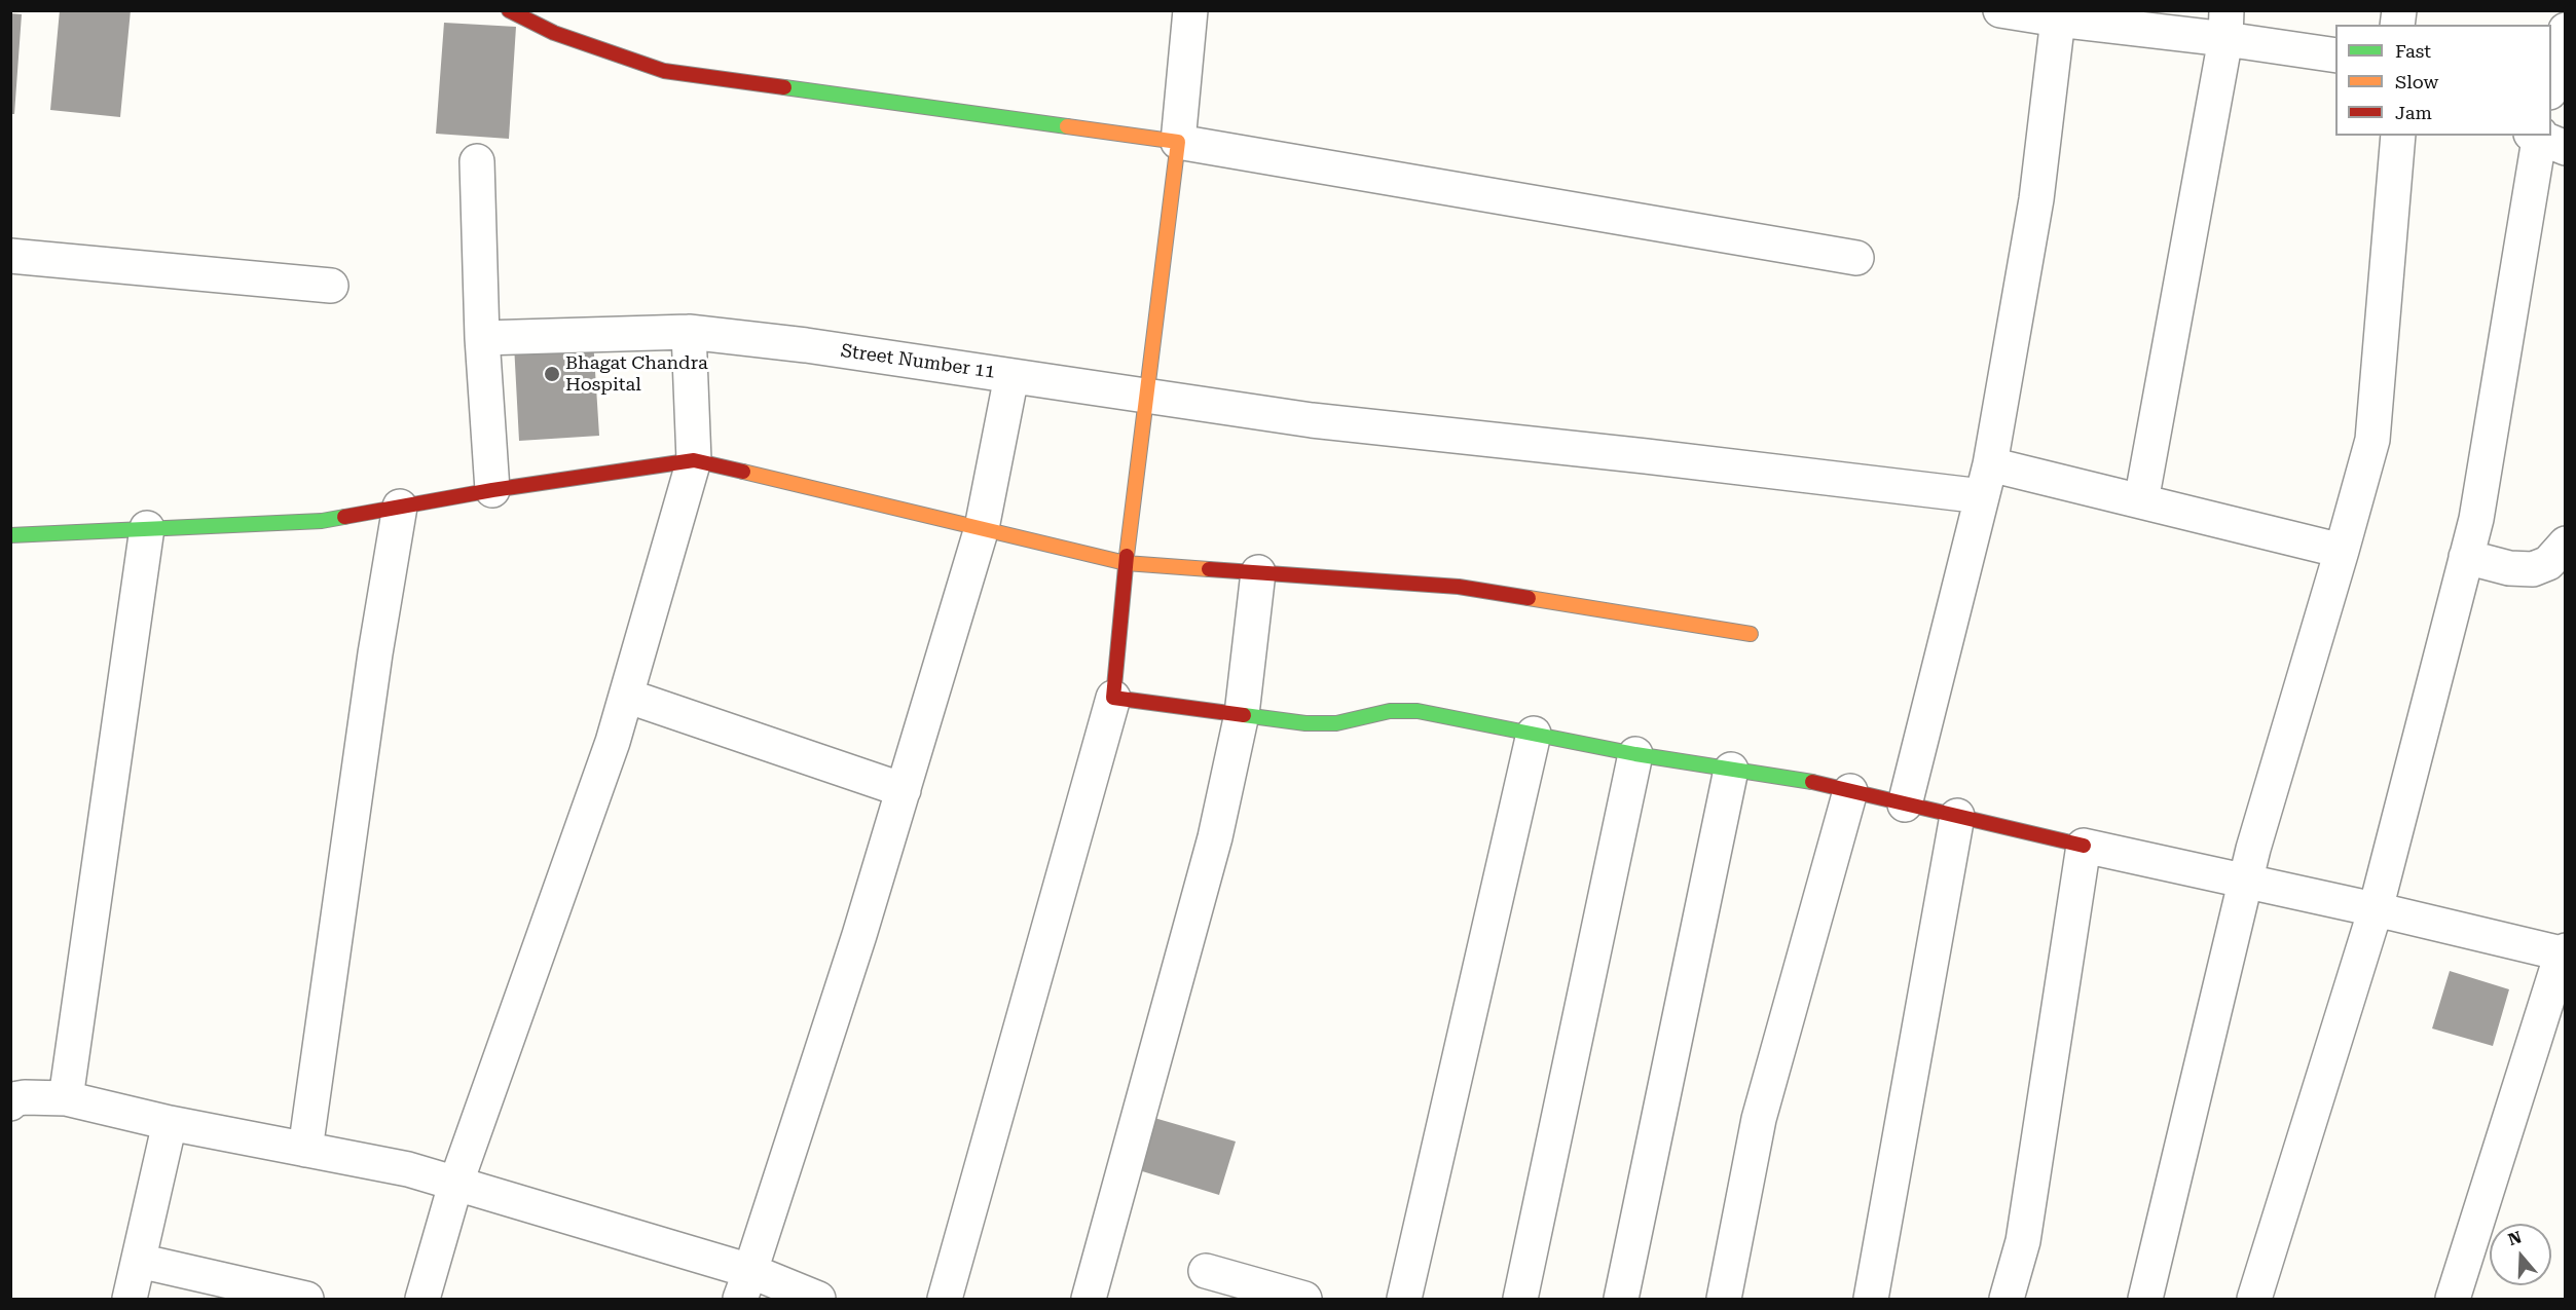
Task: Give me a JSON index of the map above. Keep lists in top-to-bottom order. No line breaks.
{"streets":{"street":["Street Number 11"]},"places":["Bhagat Chandra Hospital"],"legend":["Fast","Slow","Jam"],"north":"top"}
